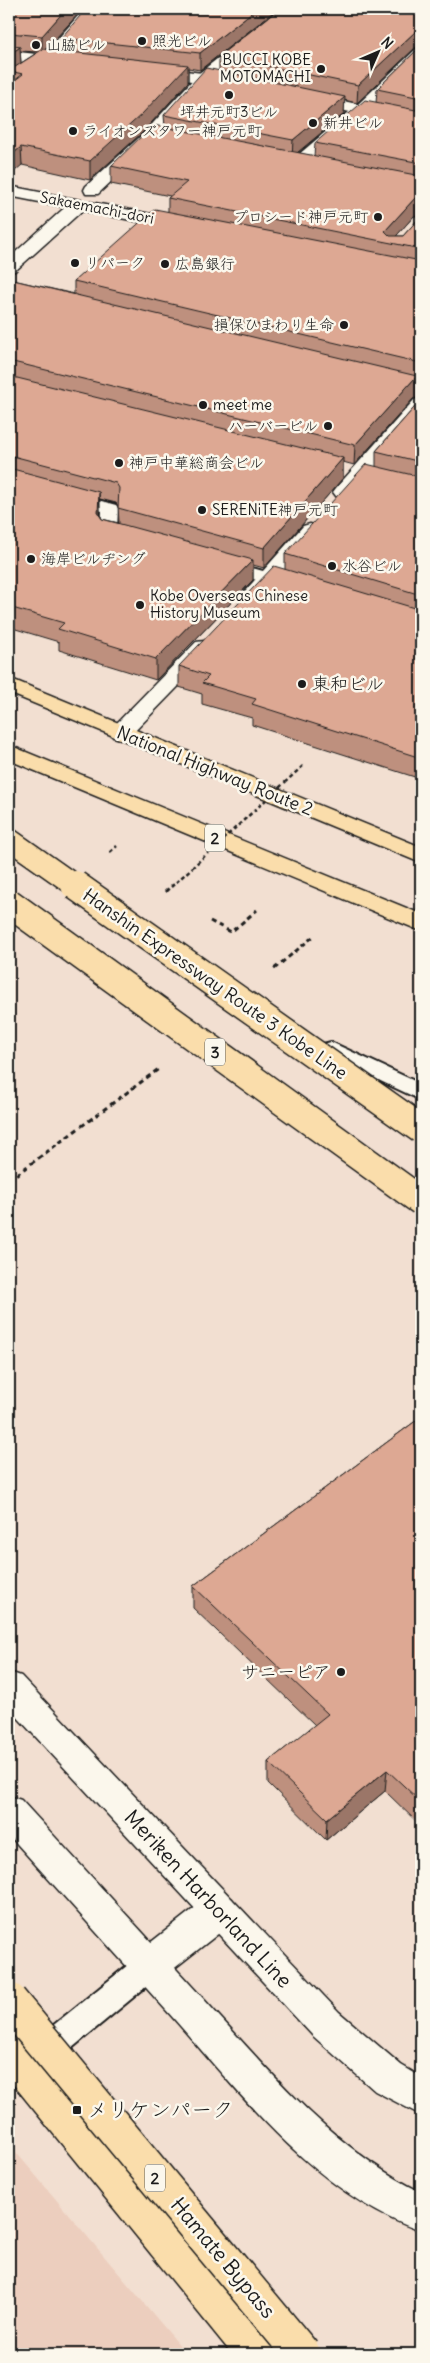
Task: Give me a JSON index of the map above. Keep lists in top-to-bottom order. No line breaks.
{"streets":{"highway":["National Highway Route 2","2","Hanshin Expressway Route 3 Kobe Line","3","Hamate Bypass"],"street":["Sakaemachi-dori","Meriken Harborland Line"]},"places":{"other":["照光ビル","山脇ビル","BUCCI KOBE MOTOMACHI","坪井元町3ビル","新井ビル","ライオンズタワー神戸元町","プロシード神戸元町","リパーク","広島銀行","損保ひまわり生命","meet me","ハーバービル","神戸中華総商会ビル","SERENiTE神戸元町","海岸ビルヂング","水谷ビル","Kobe Overseas Chinese History Museum","東和ビル","サニーピア"],"transit":["メリケンパーク"]},"north":"top right"}
